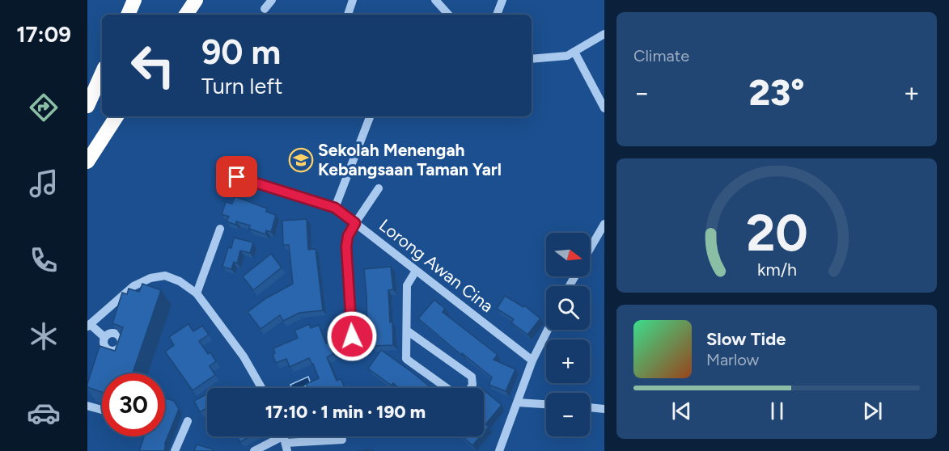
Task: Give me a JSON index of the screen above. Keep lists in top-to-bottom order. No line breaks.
{"streets":{"street":["Lorong Awan Cina"]},"places":{"school or university":["Sekolah Menengah Kebangsaan Taman Yarl"]},"north":"right","page":{"tabs":"17:09","tile":"Climate","turn":["90 m","Turn left"],"heat":["−","23°","+"],"map_buttons":["+","−"],"song":["Slow Tide","Marlow"],"limit":"30","trip":"17:10 · 1 min · 190 m","gauge":["20","km/h"]}}
